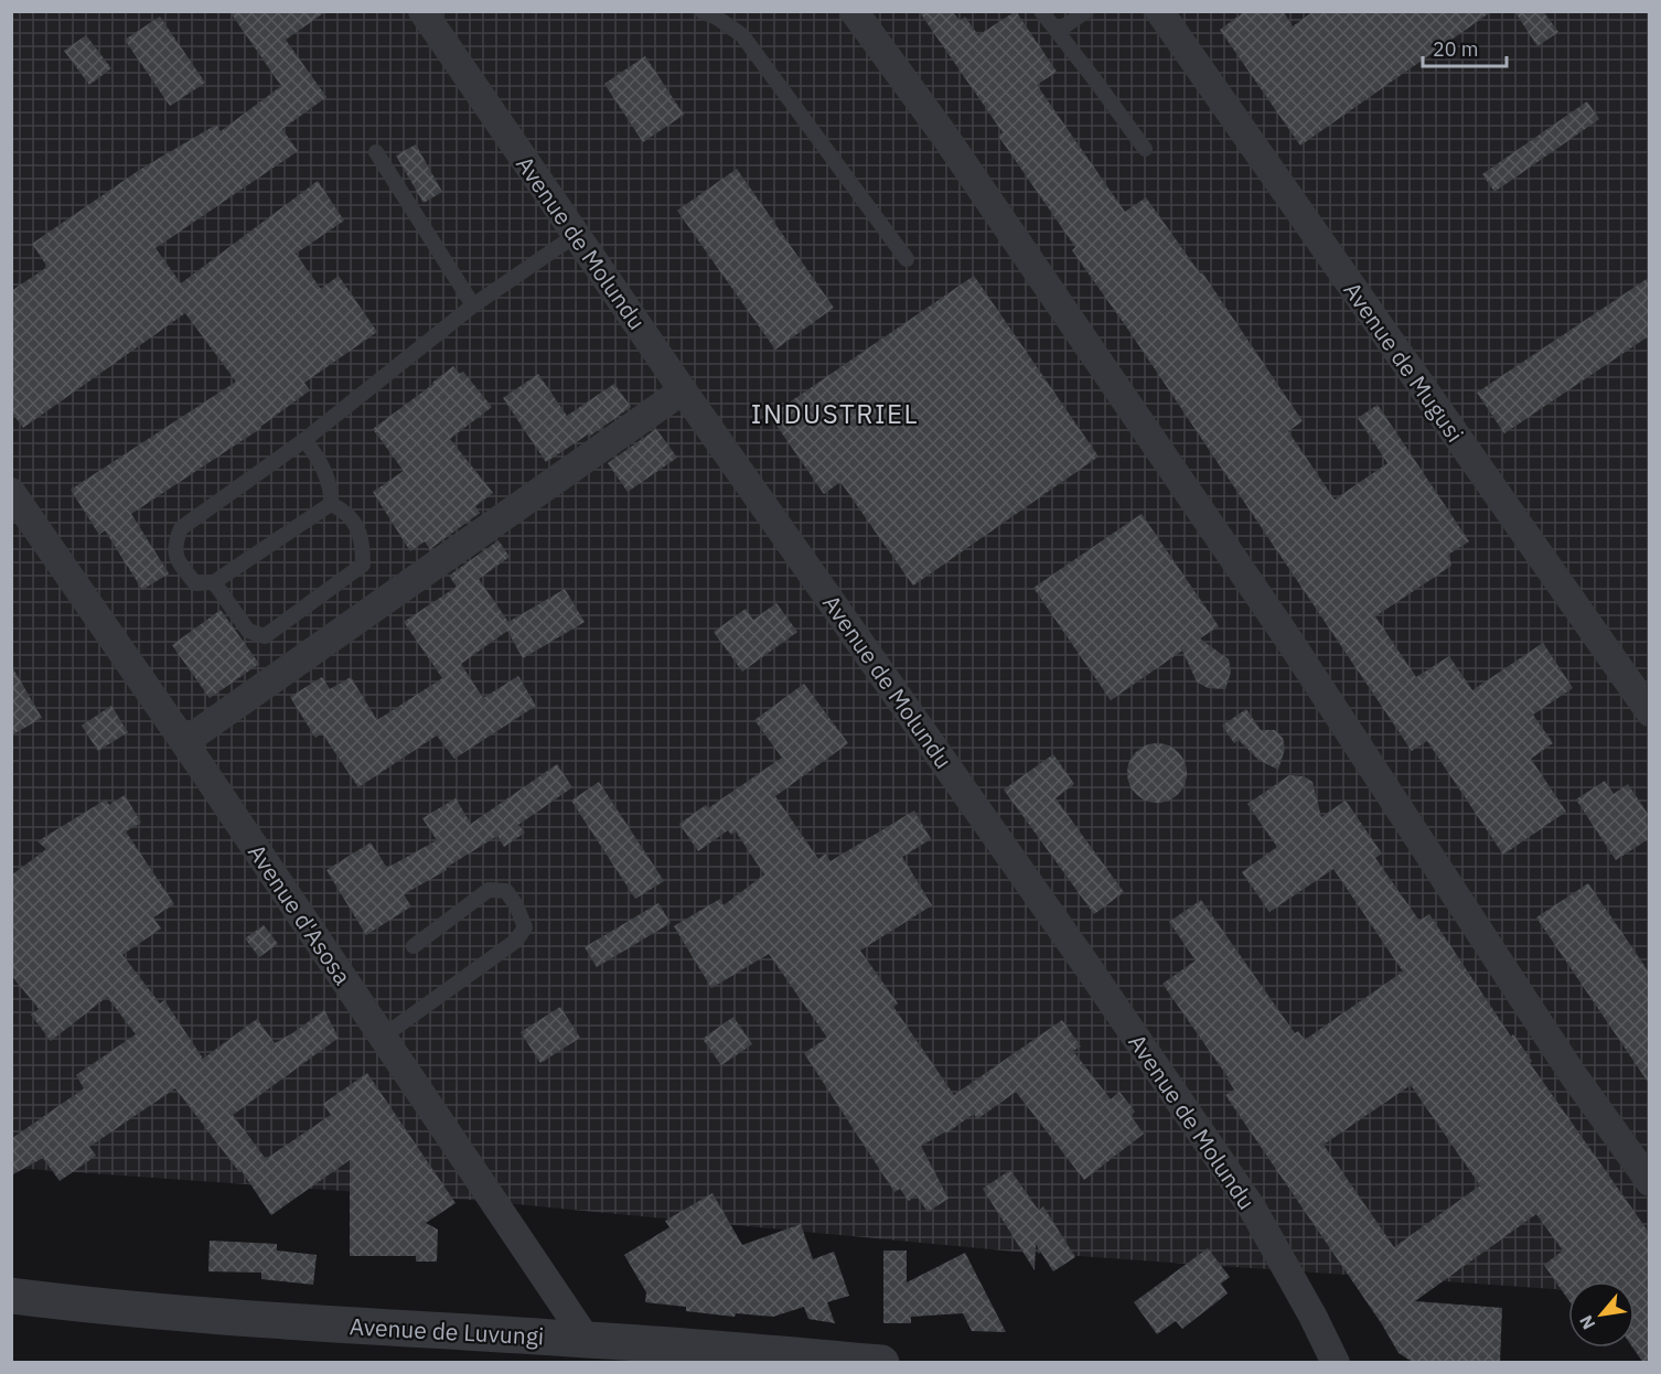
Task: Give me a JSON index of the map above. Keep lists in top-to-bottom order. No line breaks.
{"streets":{"street":["Avenue de Molundu","Avenue de Mugusi","Avenue d'Asosa","Avenue de Luvungi"]},"crossings":[["Avenue d'Asosa","Avenue de Luvungi"]],"districts":["INDUSTRIEL"],"scale_bar":"20 m","north":"bottom left"}
